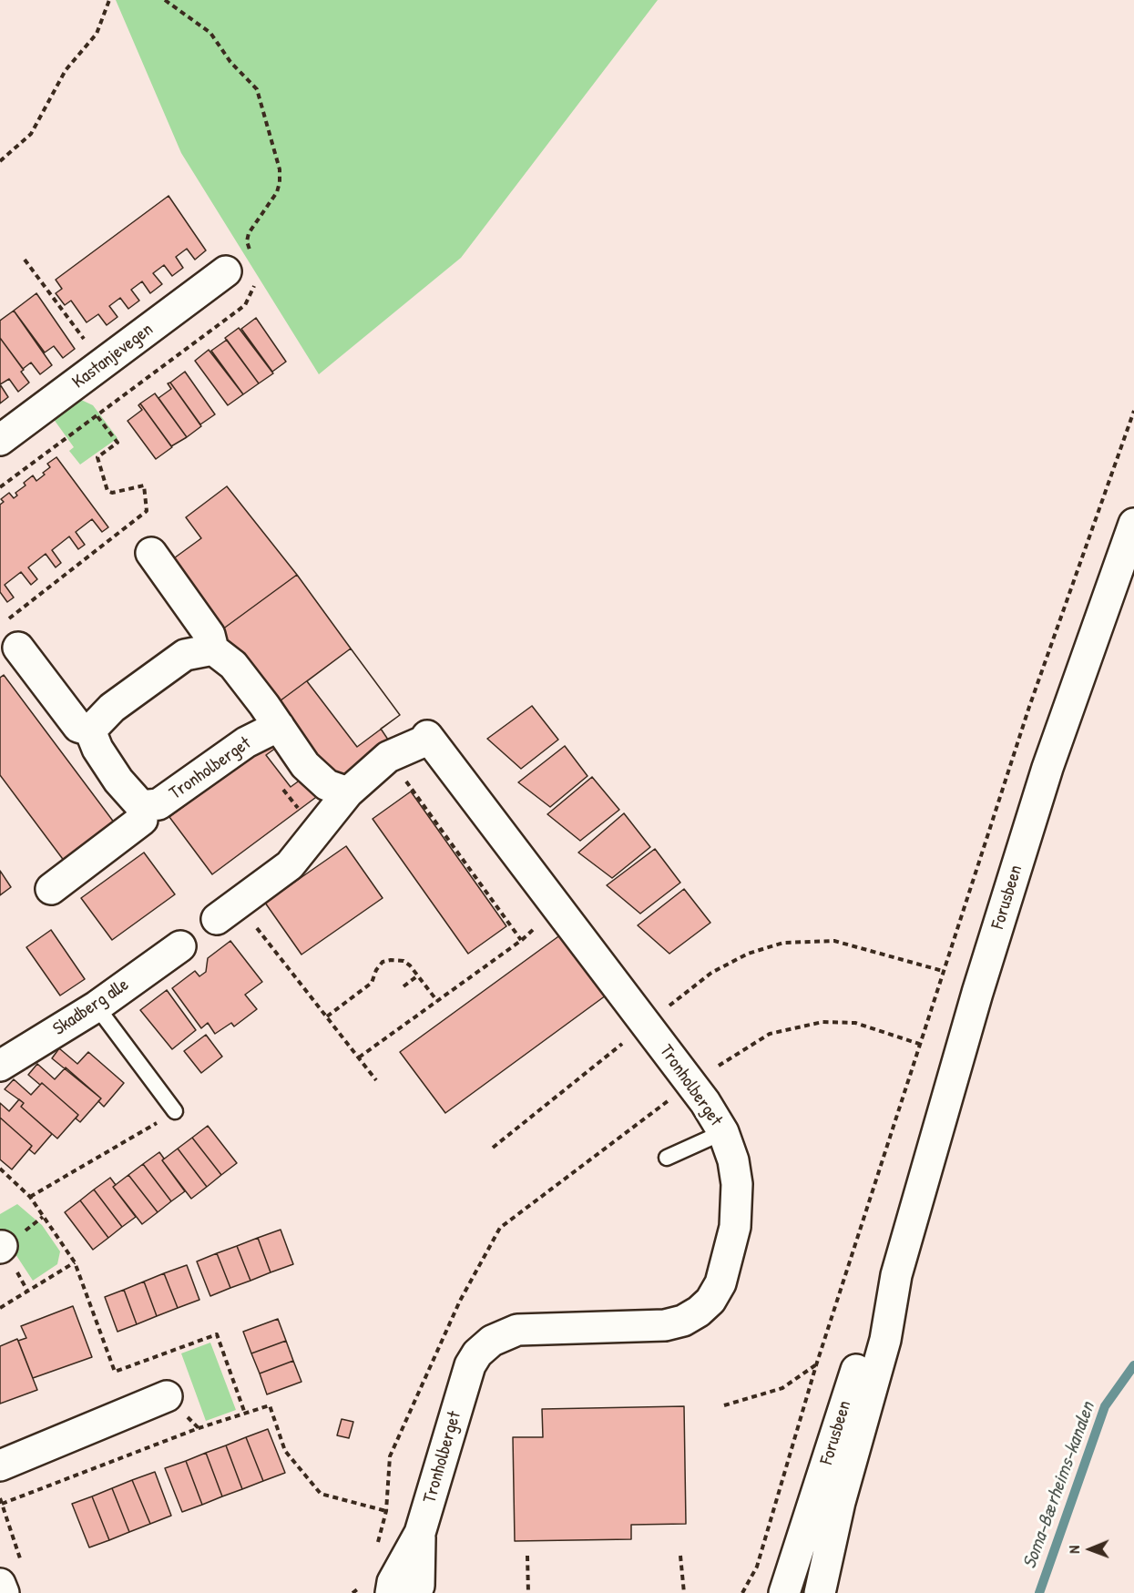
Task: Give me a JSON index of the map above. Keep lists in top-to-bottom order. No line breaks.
{"streets":{"street":["Kastanjevegen","Tronholberget","Forusbeen","Skadberg alle"]},"water":["Soma-Bærheims-kanalen"],"north":"left"}
